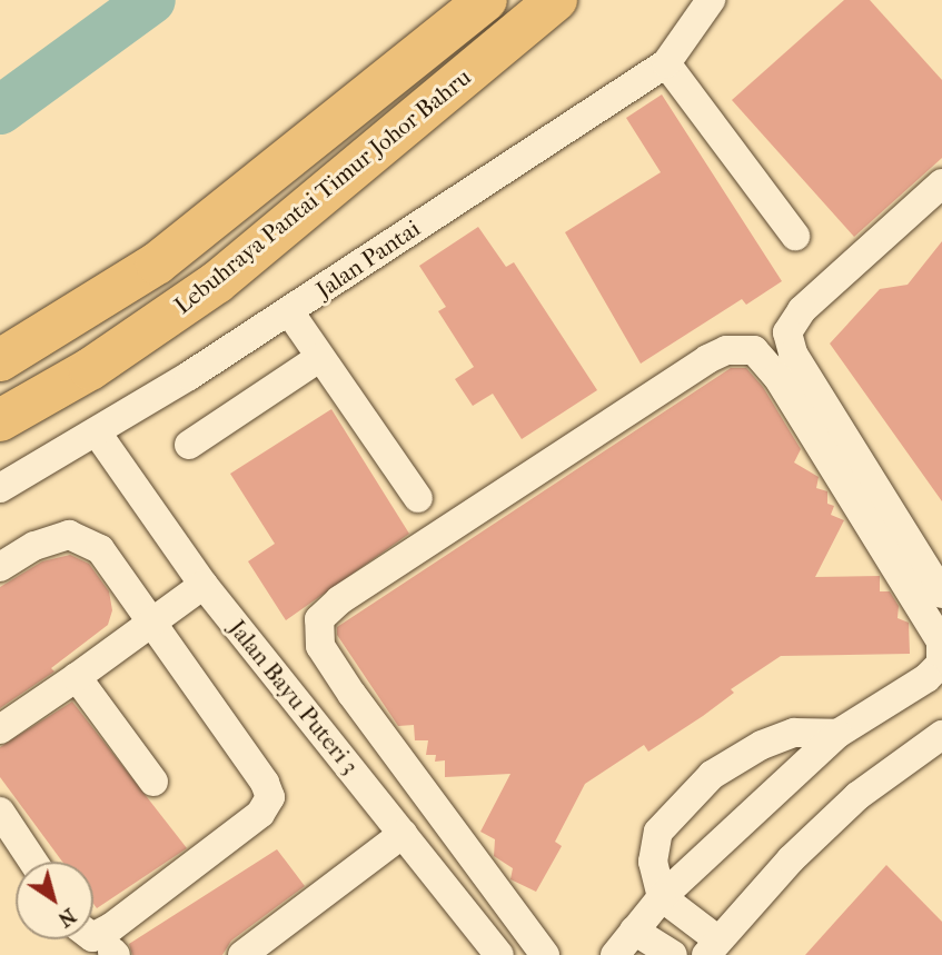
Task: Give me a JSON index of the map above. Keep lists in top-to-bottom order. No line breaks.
{"streets":{"highway":["Lebuhraya Pantai Timur Johor Bahru"],"street":["Jalan Pantai","Jalan Bayu Puteri 3"]},"crossings":[["Jalan Pantai","Jalan Bayu Puteri 3"]],"north":"bottom right"}
